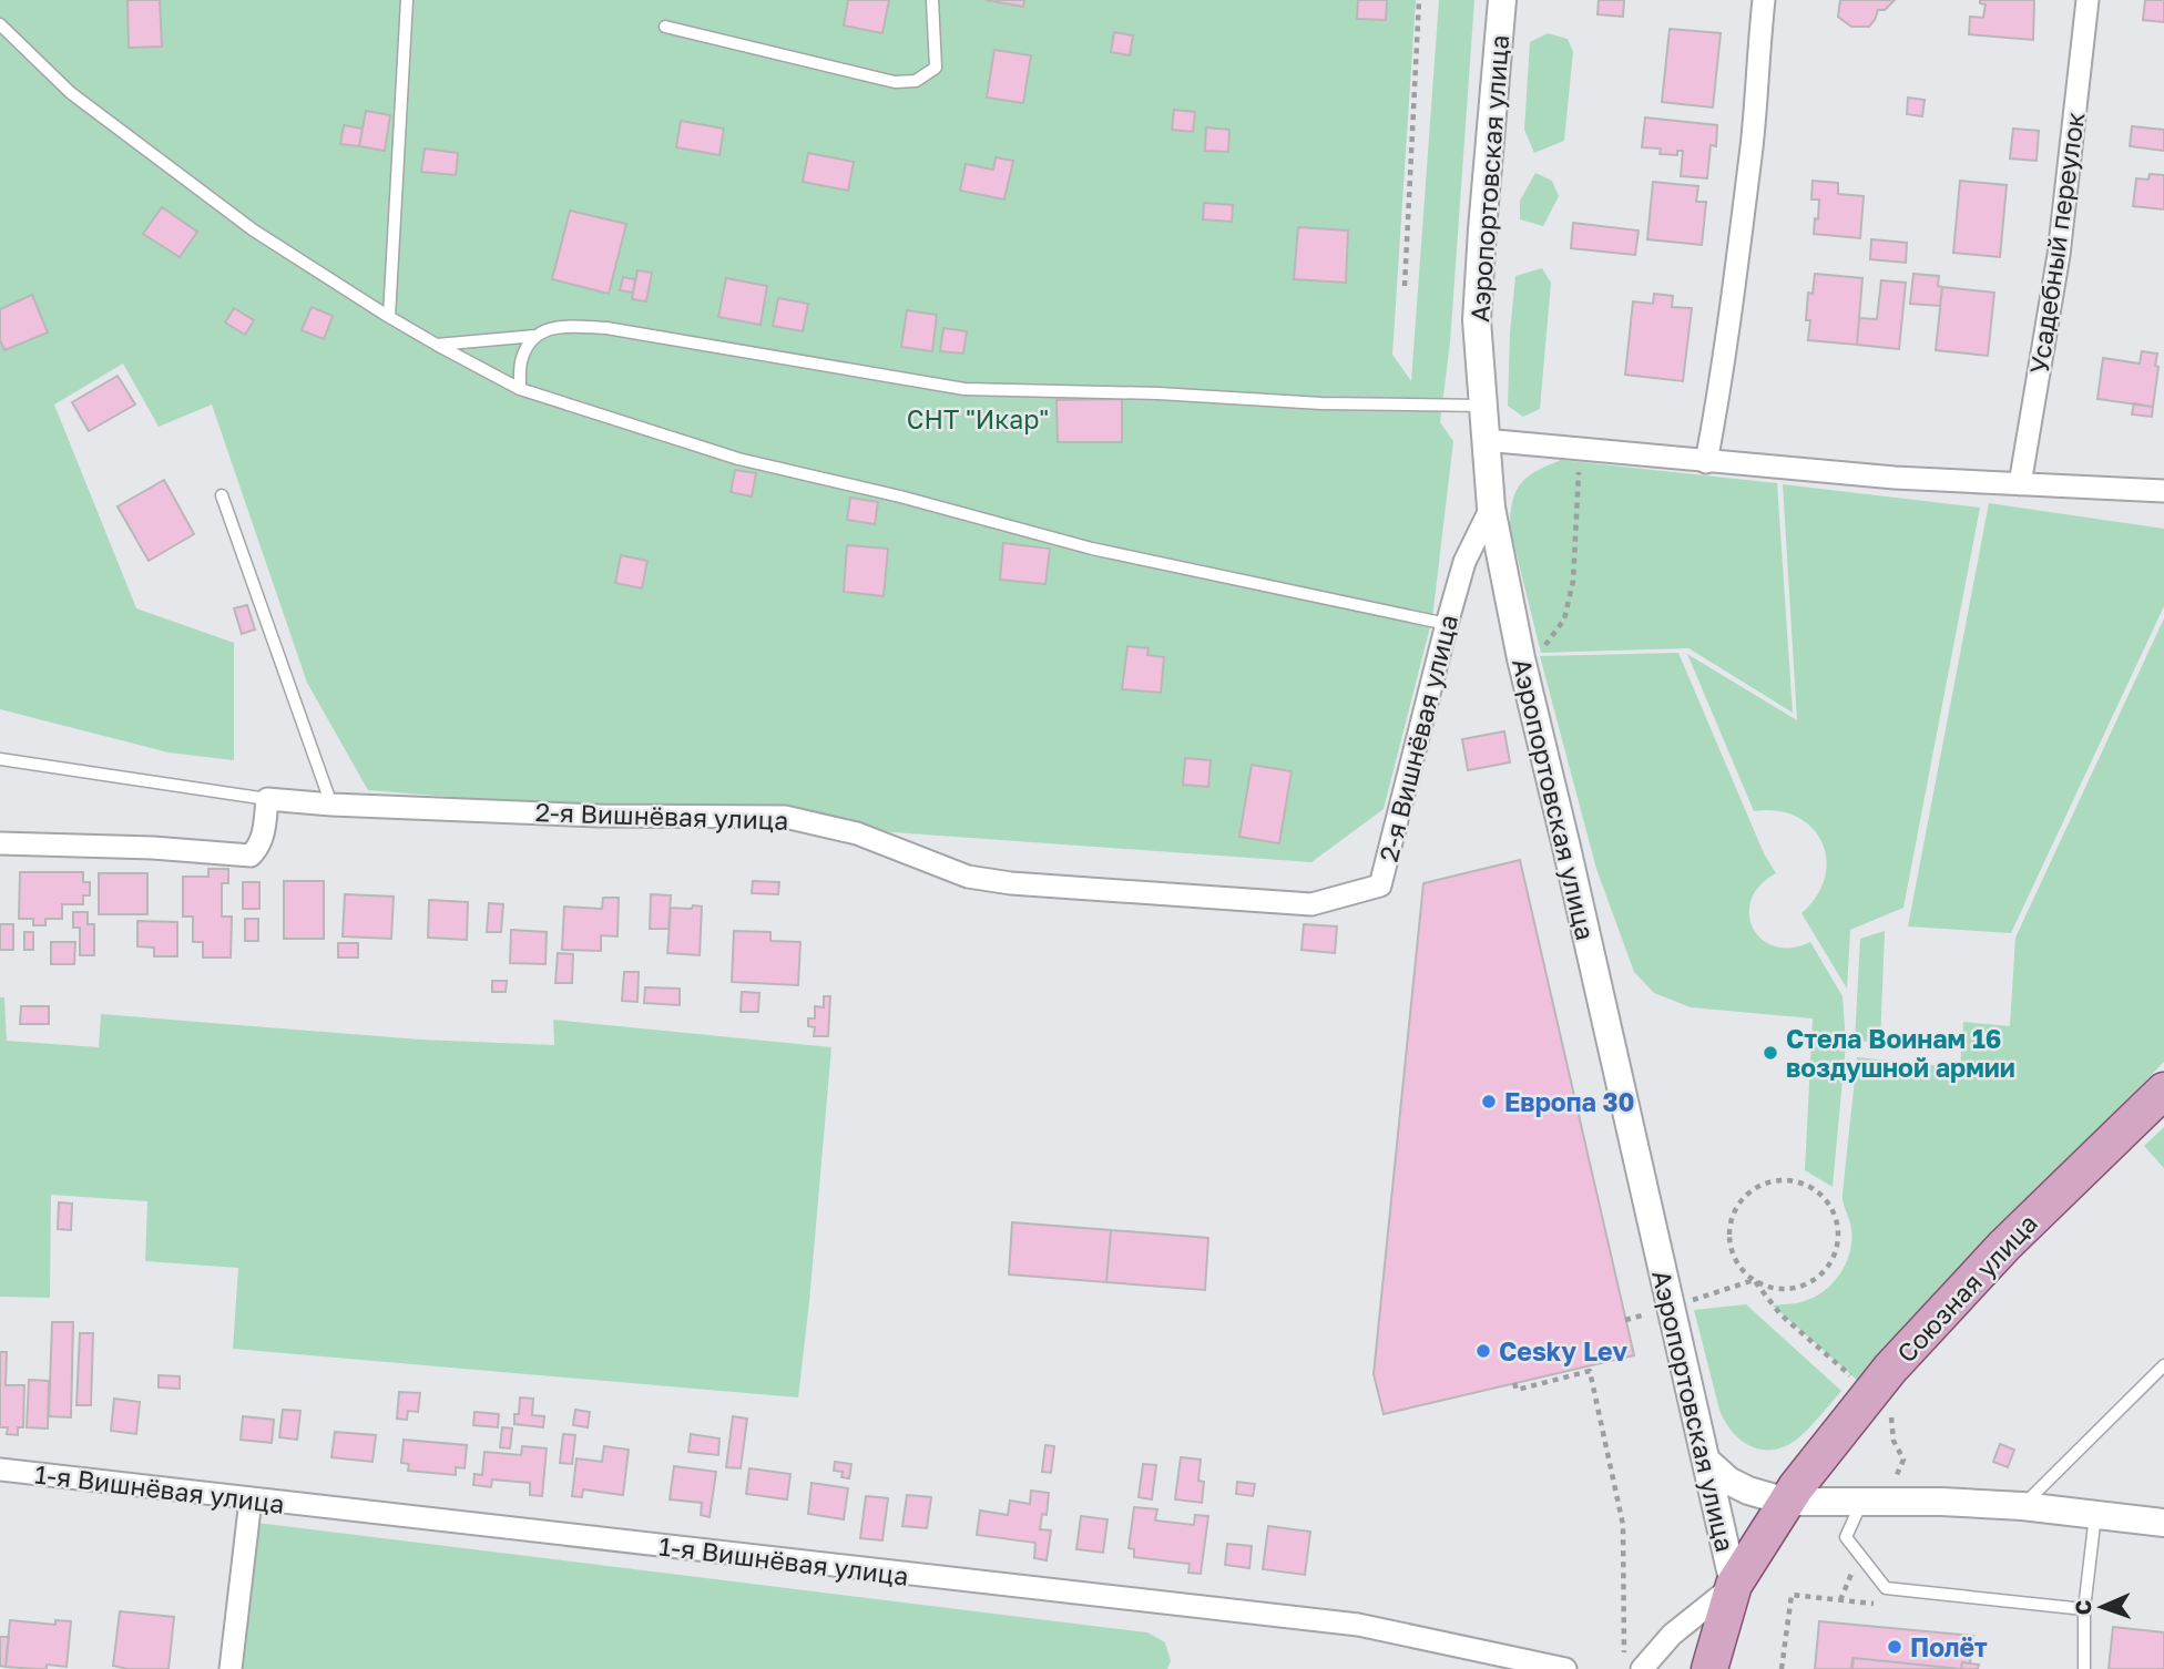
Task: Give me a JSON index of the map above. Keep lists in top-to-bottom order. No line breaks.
{"streets":{"main road":["Союзная улица"],"street":["Аэропортовская улица","Усадебный переулок","2-я Вишнёвая улица","1-я Вишнёвая улица"]},"crossings":[["Аэропортовская улица","2-я Вишнёвая улица"],["Аэропортовская улица","Союзная улица"]],"parks":["СНТ \"Икар\""],"places":["Стела Воинам 16 воздушной армии","Европа 30","Cesky Lev","Полёт"],"north":"left"}
